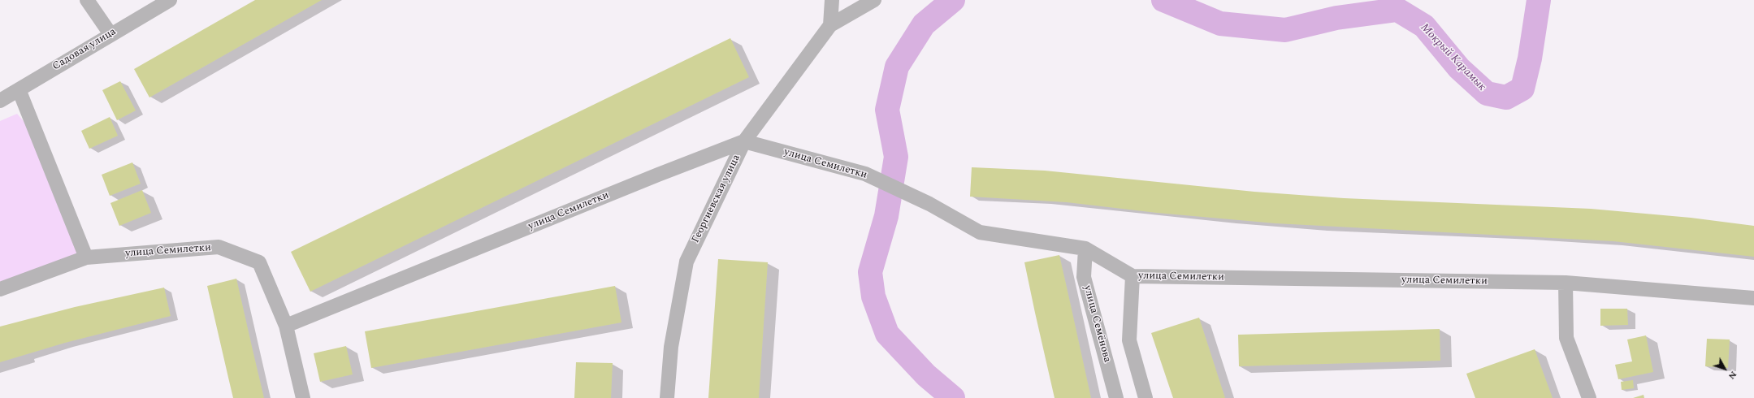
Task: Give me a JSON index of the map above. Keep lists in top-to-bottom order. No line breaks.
{"streets":{"street":["Садовая улица","улица Семилетки","Георгиевская улица","улица Семёнова"]},"crossings":[["улица Семилетки","Георгиевская улица"],["улица Семилетки","улица Семёнова"]],"water":["Мокрый Карамык"],"north":"bottom right"}
